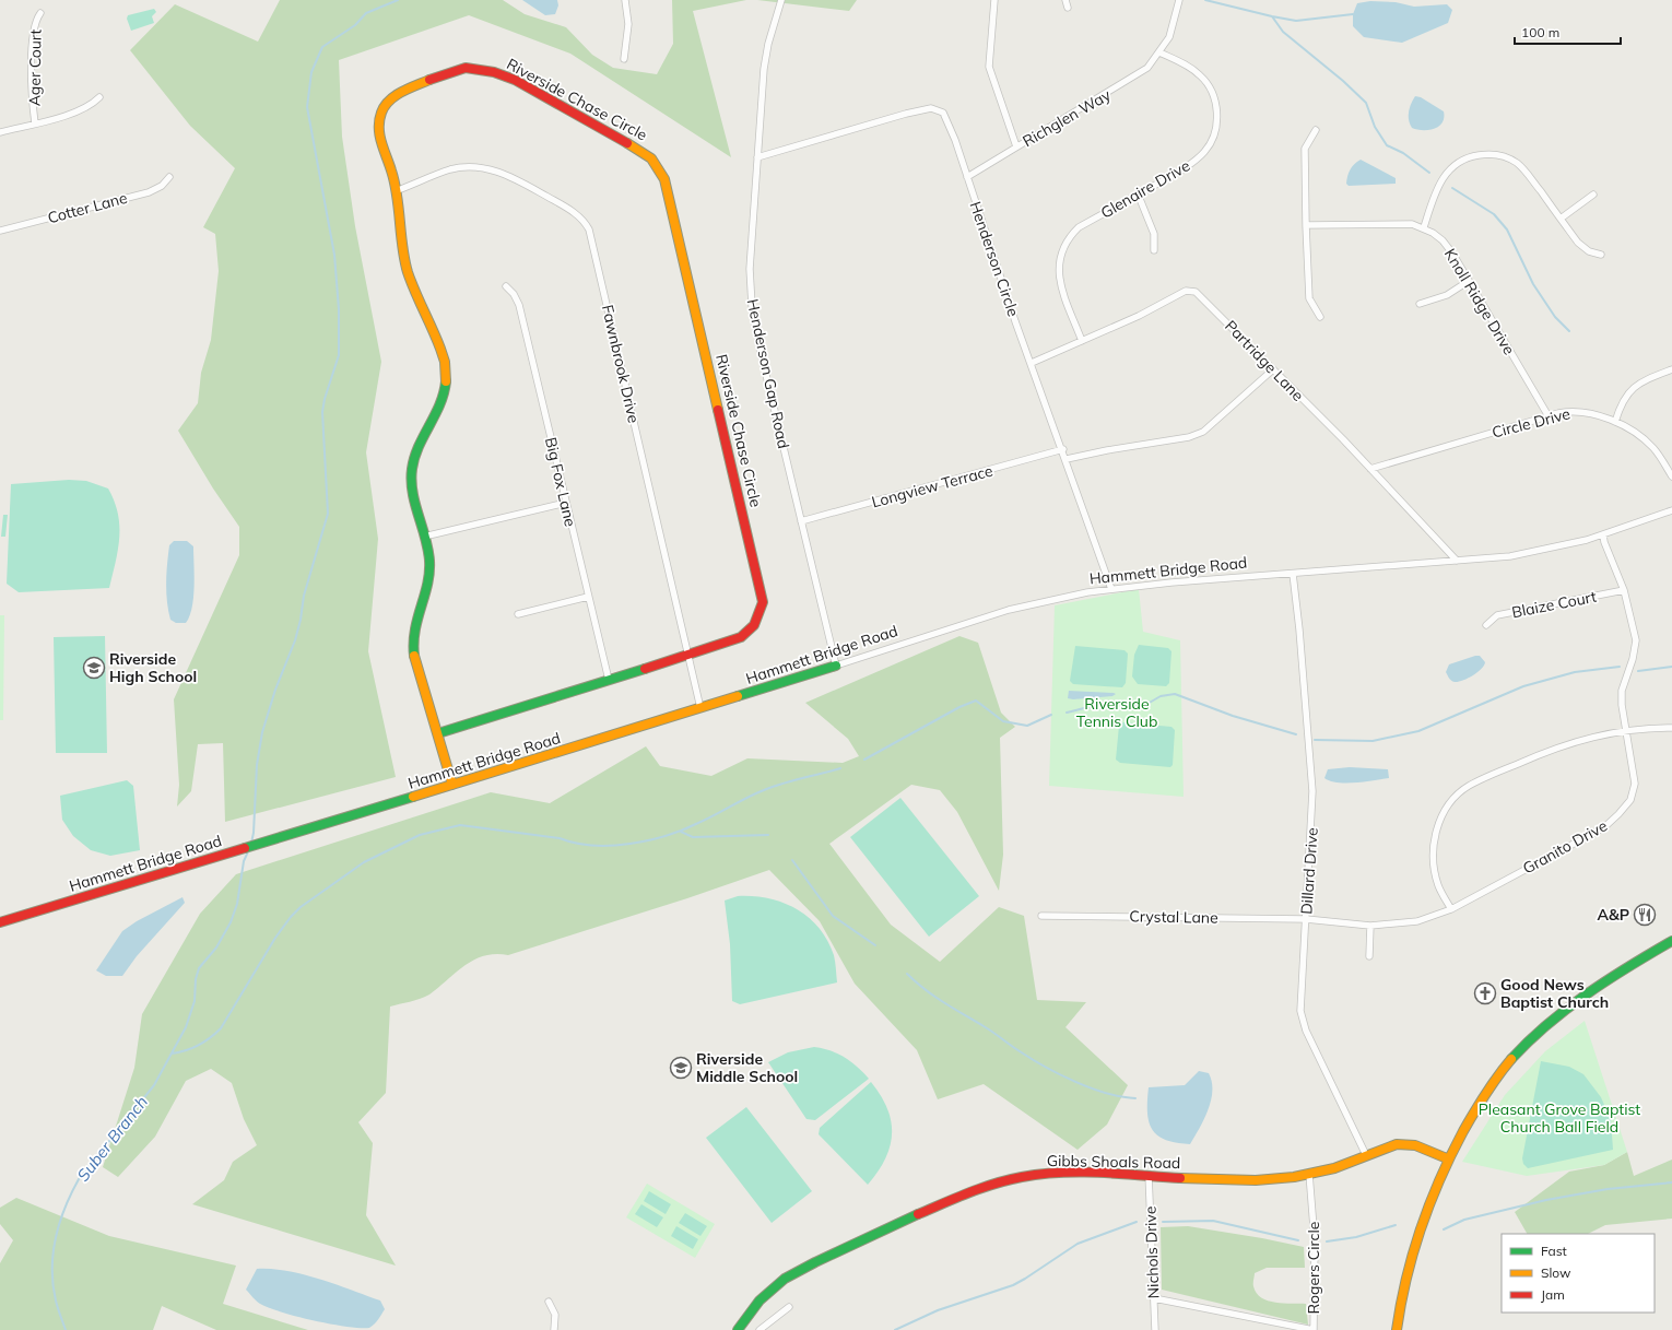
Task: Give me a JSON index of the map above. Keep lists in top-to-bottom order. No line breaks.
{"streets":{"street":["Ager Court","Riverside Chase Circle","Richglen Way","Glenaire Drive","Cotter Lane","Henderson Circle","Knoll Ridge Drive","Partridge Lane","Fawnbrook Drive","Henderson Gap Road","Circle Drive","Big Fox Lane","Longview Terrace","Hammett Bridge Road","Blaize Court","Granito Drive","Dillard Drive","Crystal Lane","Gibbs Shoals Road","Nichols Drive","Rogers Circle"]},"crossings":[["Riverside Chase Circle","Fawnbrook Drive"],["Riverside Chase Circle","Big Fox Lane"],["Riverside Chase Circle","Hammett Bridge Road"],["Richglen Way","Glenaire Drive"],["Richglen Way","Henderson Circle"],["Glenaire Drive","Partridge Lane"],["Henderson Circle","Partridge Lane"],["Henderson Circle","Henderson Gap Road"],["Henderson Circle","Longview Terrace"],["Henderson Circle","Hammett Bridge Road"],["Knoll Ridge Drive","Circle Drive"],["Partridge Lane","Circle Drive"],["Partridge Lane","Hammett Bridge Road"],["Fawnbrook Drive","Hammett Bridge Road"],["Henderson Gap Road","Longview Terrace"],["Henderson Gap Road","Hammett Bridge Road"],["Hammett Bridge Road","Granito Drive"],["Hammett Bridge Road","Dillard Drive"],["Blaize Court","Granito Drive"],["Granito Drive","Dillard Drive"],["Granito Drive","Crystal Lane"],["Dillard Drive","Crystal Lane"],["Dillard Drive","Gibbs Shoals Road"],["Gibbs Shoals Road","Nichols Drive"],["Gibbs Shoals Road","Rogers Circle"],["Nichols Drive","Rogers Circle"]],"water":["Suber Branch"],"parks":["Riverside Tennis Club","Pleasant Grove Baptist Church Ball Field"],"places":{"school or university":["Riverside High School","Riverside Middle School"],"restaurant":["A&P"],"church":["Good News Baptist Church"]},"legend":["Fast","Slow","Jam"],"scale_bar":"100 m"}
